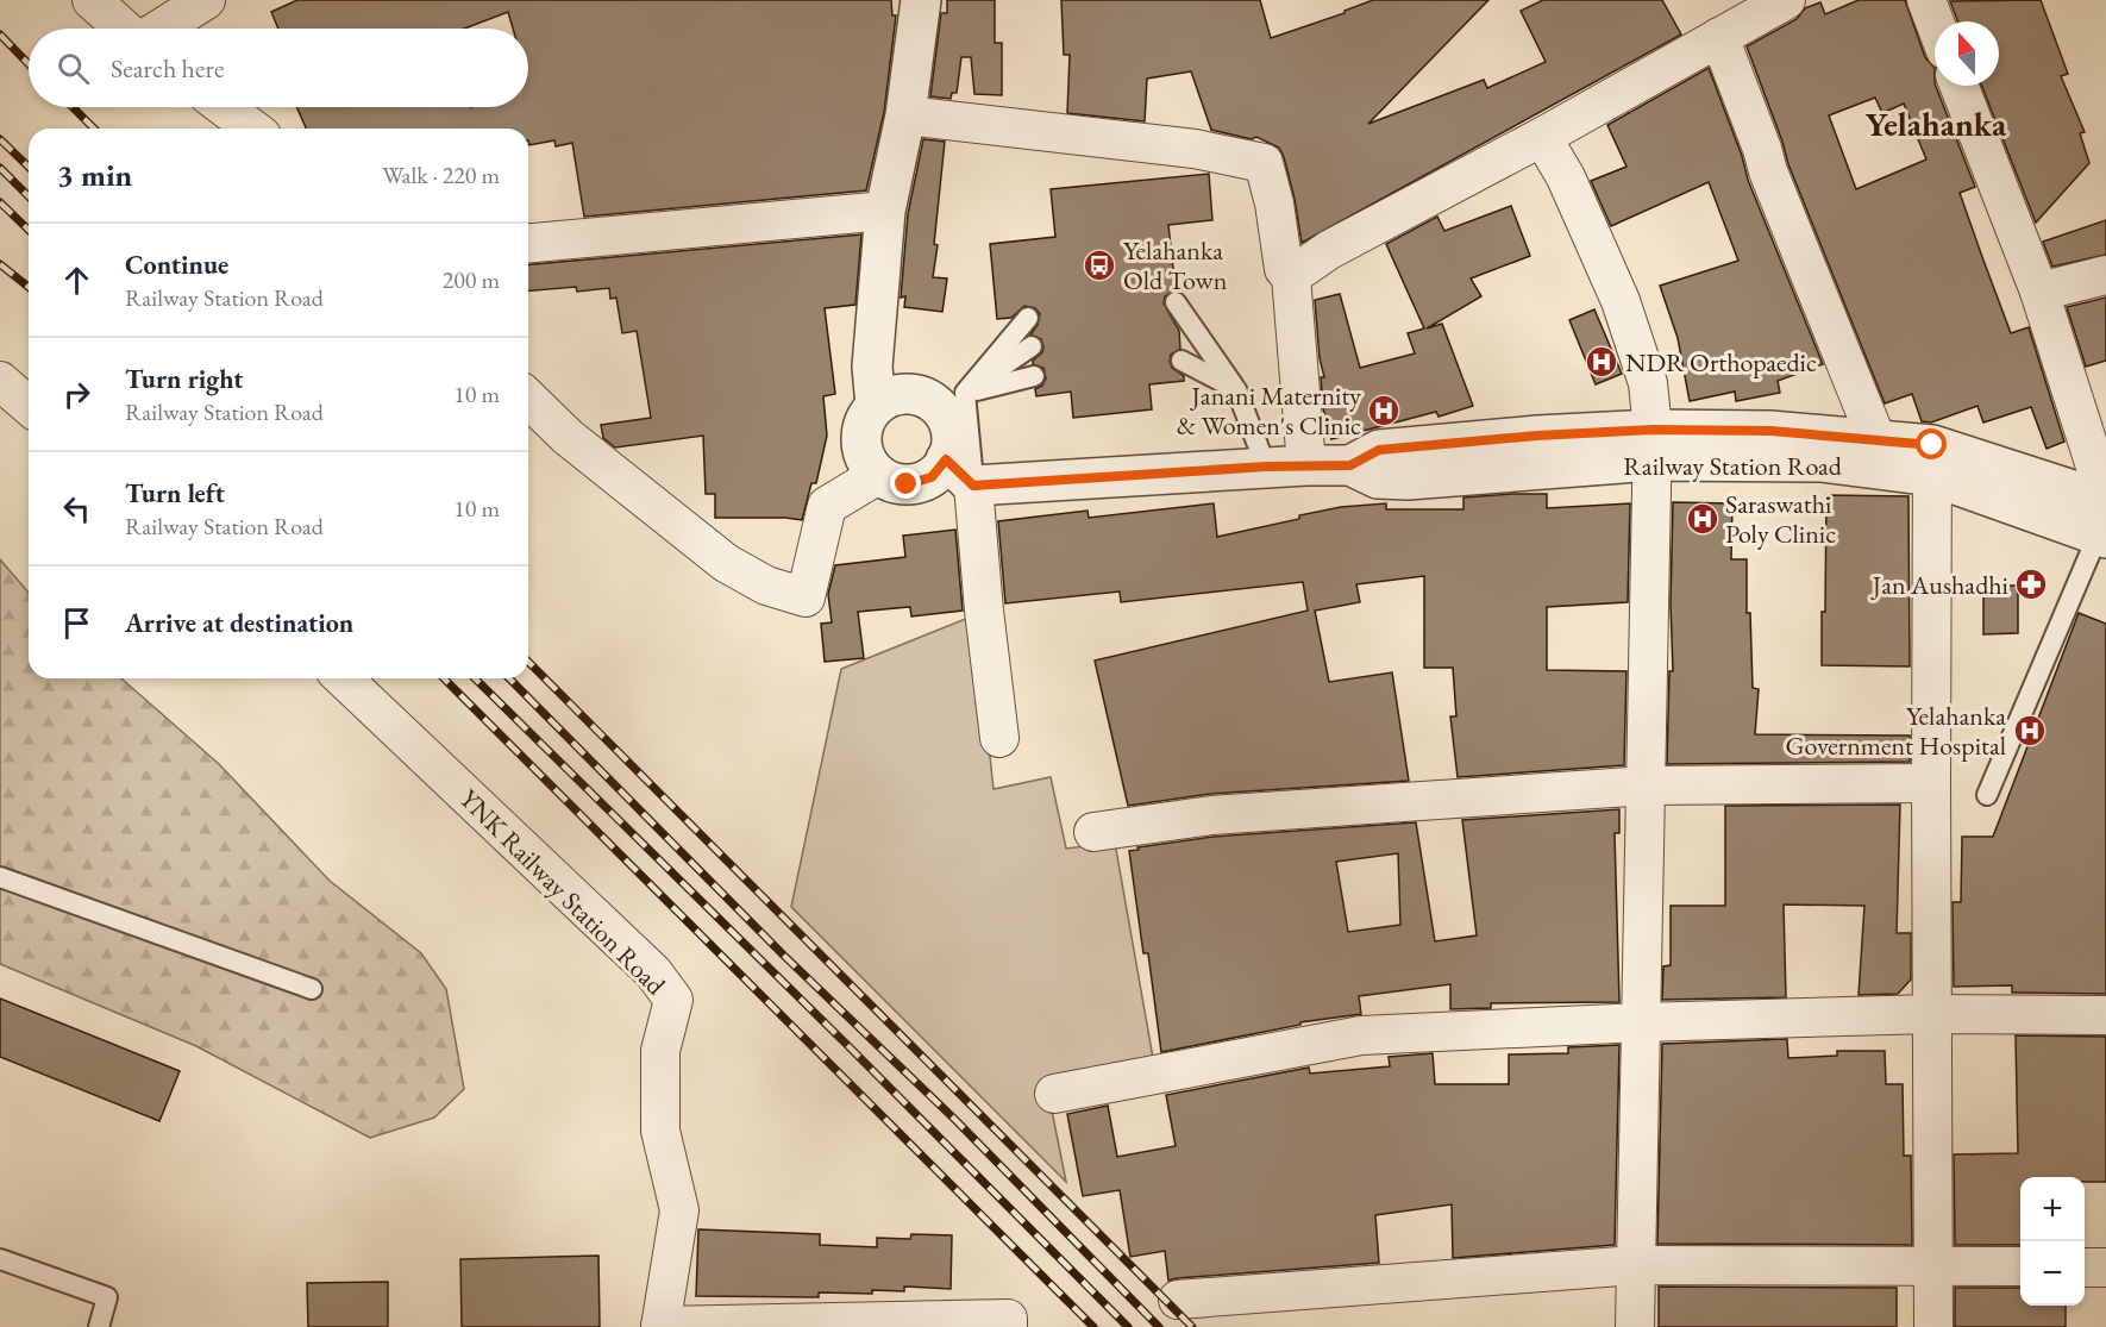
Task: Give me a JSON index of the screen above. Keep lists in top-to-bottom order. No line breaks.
{"streets":{"street":["Railway Station Road","YNK Railway Station Road"]},"districts":["Yelahanka"],"places":{"bus stop":["Yelahanka Old Town"],"hospital":["NDR Orthopaedic","Janani Maternity & Women's Clinic","Saraswathi Poly Clinic","Yelahanka Government Hospital"],"pharmacy":["Jan Aushadhi"]},"north":"top","page":{"search":"Search here","heading":["3 min","Walk · 220 m"],"list":[["Continue","Railway Station Road","200 m"],["Turn right","Railway Station Road","10 m"],["Turn left","Railway Station Road","10 m"],"Arrive at destination"],"map_buttons":["+","−"]}}
